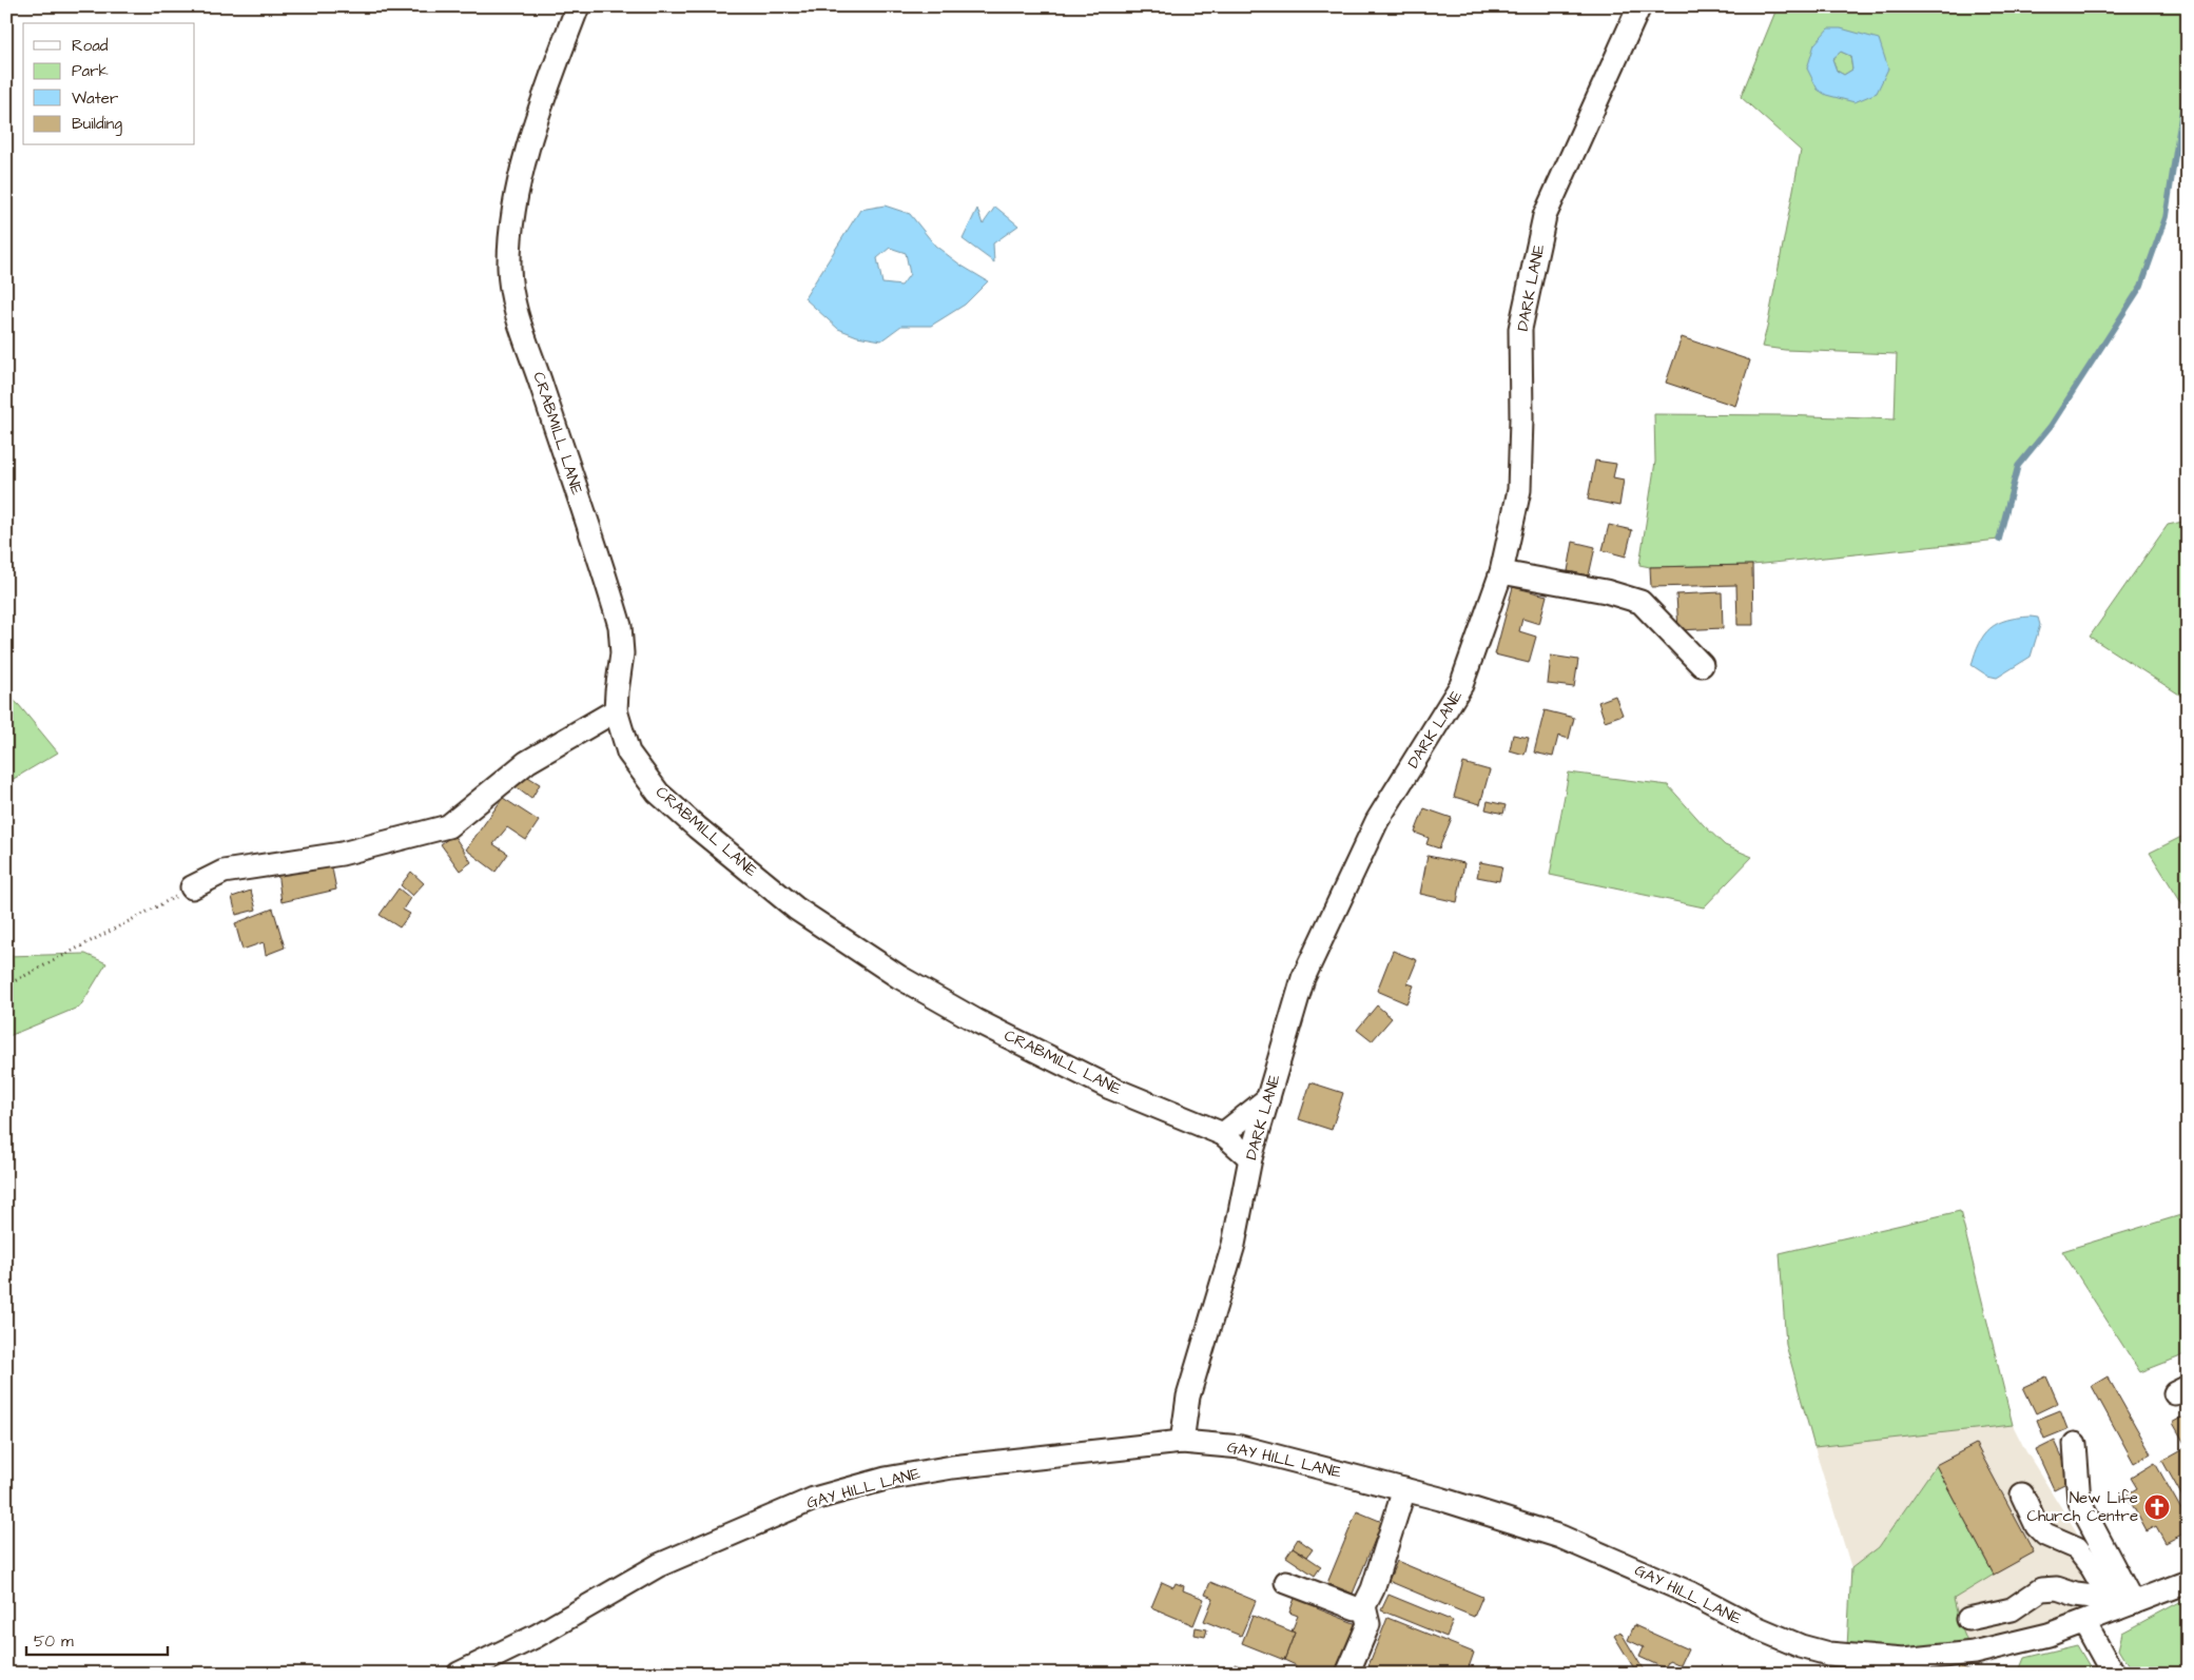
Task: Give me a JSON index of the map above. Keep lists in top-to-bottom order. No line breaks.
{"streets":{"street":["DARK LANE","CRABMILL LANE","GAY HILL LANE"]},"crossings":[["DARK LANE","CRABMILL LANE"],["DARK LANE","GAY HILL LANE"]],"places":{"church":["New Life Church Centre"]},"legend":["Road","Park","Water","Building"],"scale_bar":"50 m"}
